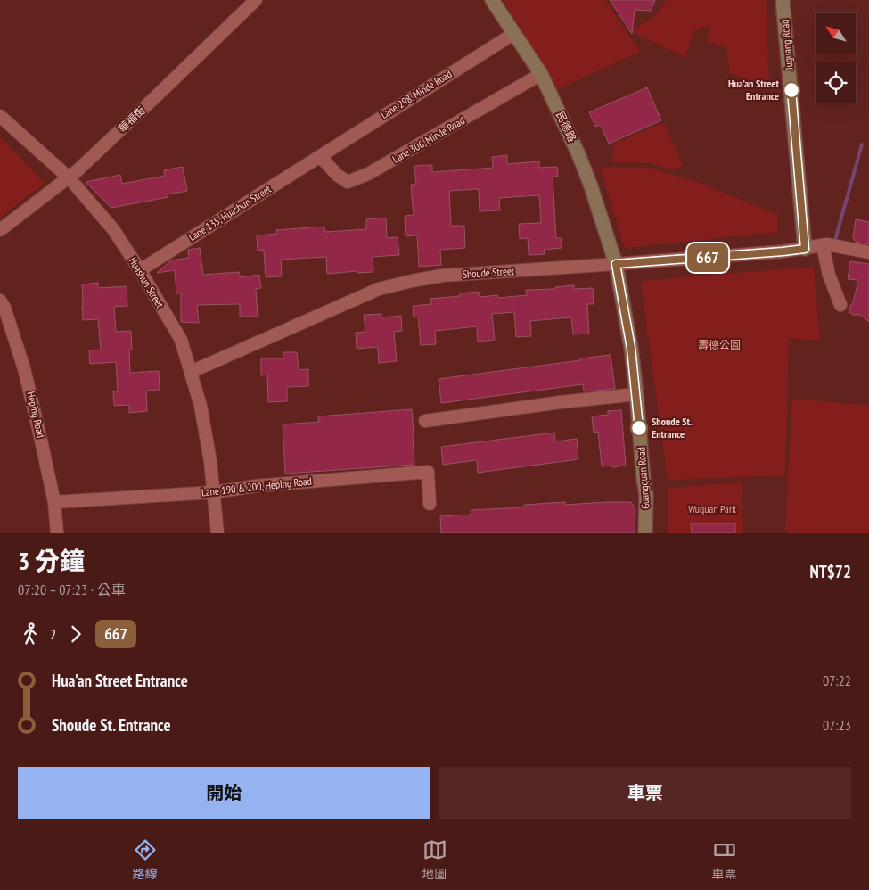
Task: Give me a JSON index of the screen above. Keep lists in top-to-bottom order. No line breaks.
{"streets":{"street":["Juguang Road","Lane 298, Minde Road","華福街","民德路","Lane 306, Minde Road","Lane 135, Huashun Street","Shoude Street","Huashun Street","Heping Road","Guangquan Road","Lane 190 & 200, Heping Road"]},"crossings":[["Juguang Road","Shoude Street"],["Lane 298, Minde Road","民德路"],["Lane 298, Minde Road","Lane 306, Minde Road"],["Lane 298, Minde Road","Lane 135, Huashun Street"],["華福街","Huashun Street"],["民德路","Lane 306, Minde Road"],["民德路","Shoude Street"],["民德路","Guangquan Road"],["Lane 306, Minde Road","Lane 135, Huashun Street"],["Lane 135, Huashun Street","Huashun Street"],["Shoude Street","Huashun Street"],["Shoude Street","Guangquan Road"],["Huashun Street","Lane 190 & 200, Heping Road"],["Heping Road","Lane 190 & 200, Heping Road"]],"parks":["壽德公園","Wuquan Park"],"places":["Hua'an Street Entrance","Shoude St. Entrance"],"lines":["bus line 667"],"north":"top left","page":{"on_map":"667","heading":["3 分鐘","07:20 – 07:23 · 公車","NT$72"],"legs":["2","667"],"list":[{"name":"Hua'an Street Entrance","value":"07:22"},{"name":"Shoude St. Entrance","value":"07:23"}],"buttons":["開始","車票"],"tabs":["路線","地圖","車票"]}}
